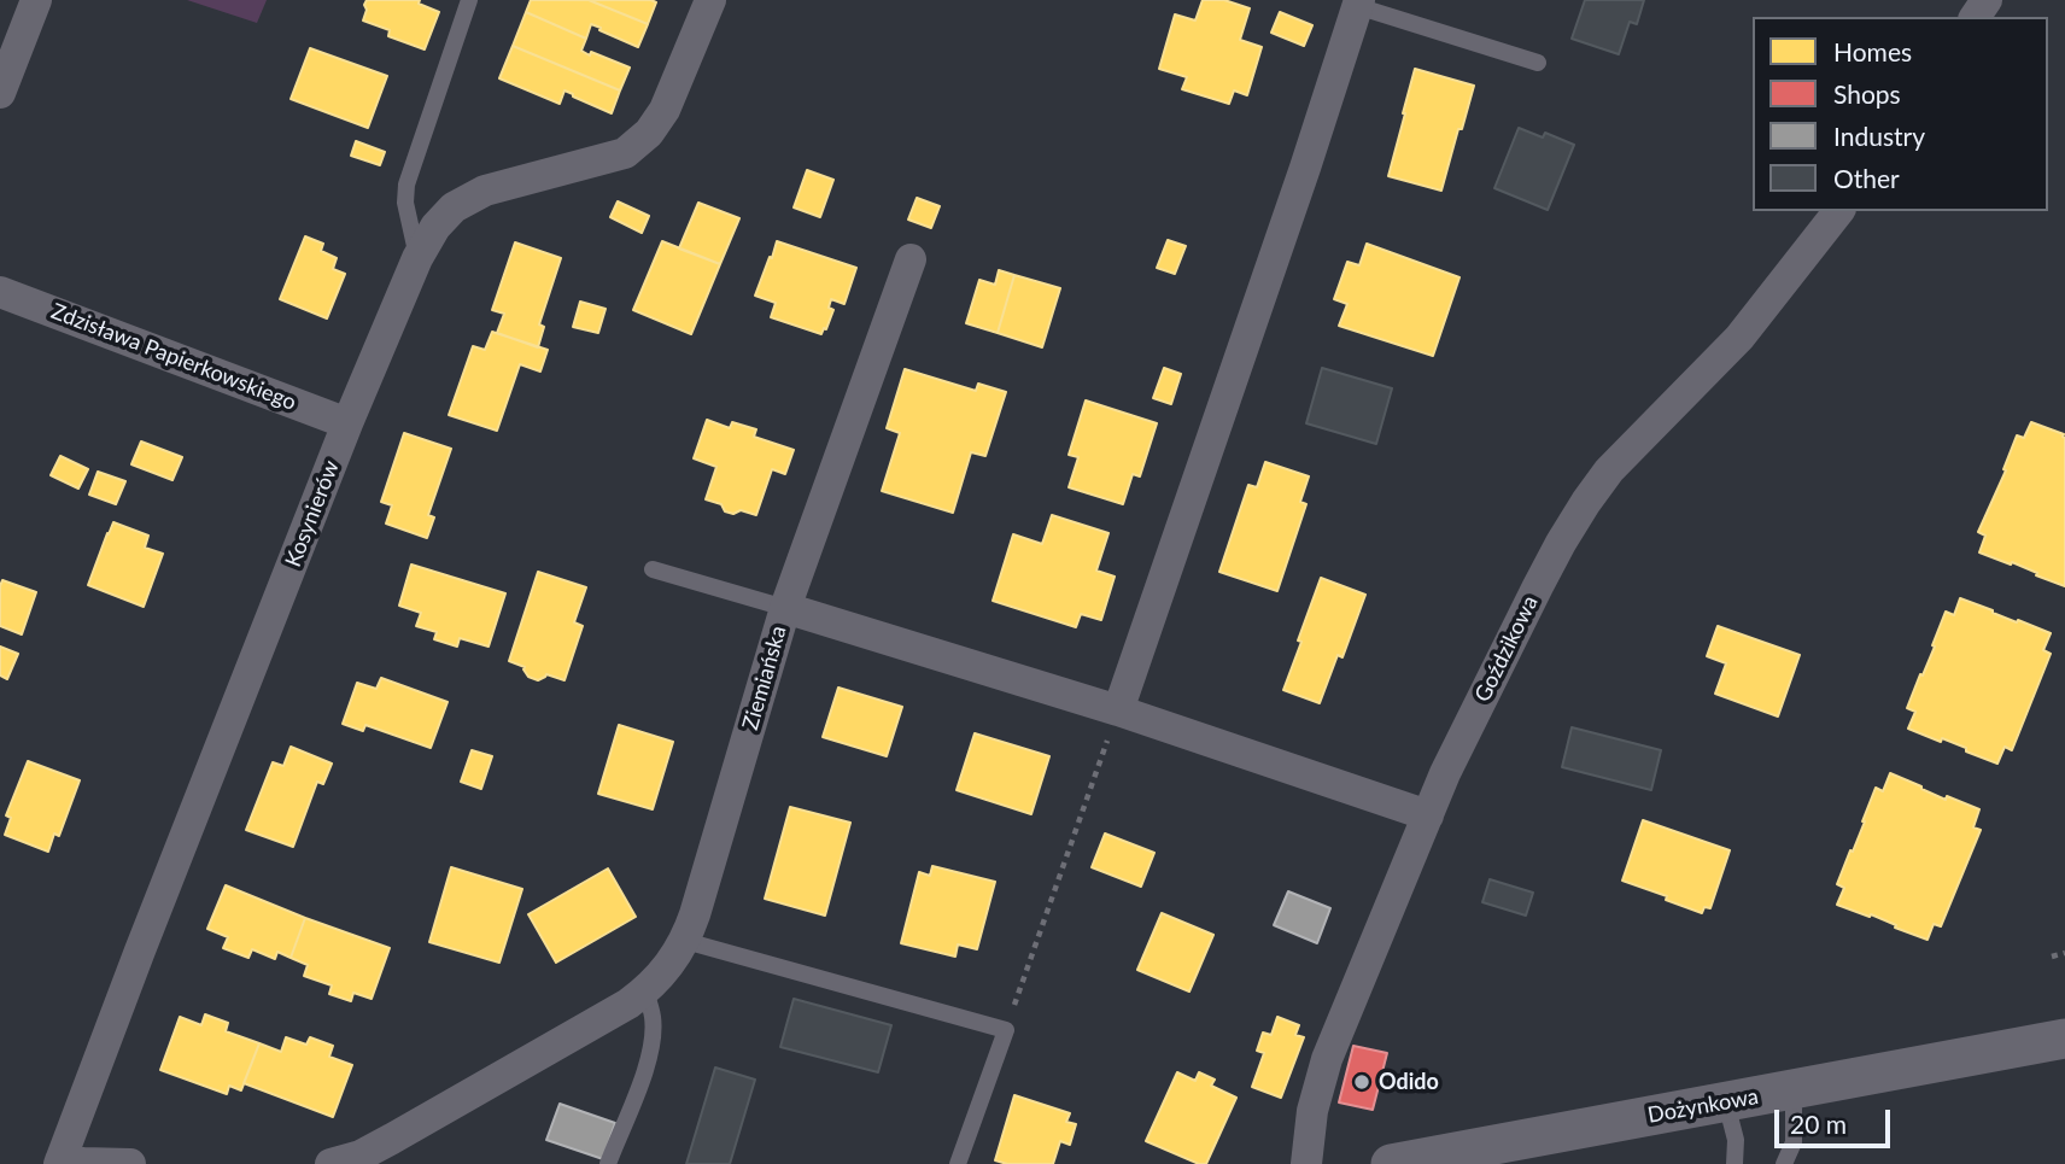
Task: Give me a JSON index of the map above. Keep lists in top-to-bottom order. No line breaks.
{"streets":{"street":["Zdzisława Papierkowskiego","Kosynierów","Goździkowa","Ziemiańska","Dożynkowa"]},"crossings":[["Zdzisława Papierkowskiego","Kosynierów"],["Goździkowa","Ziemiańska"]],"places":["Odido"],"legend":["Homes","Shops","Industry","Other"],"scale_bar":"20 m"}
